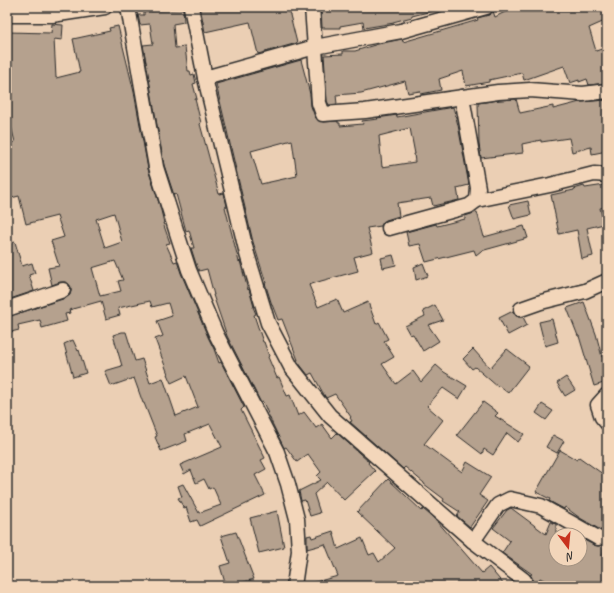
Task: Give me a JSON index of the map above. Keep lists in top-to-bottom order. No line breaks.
{"north":"bottom"}
